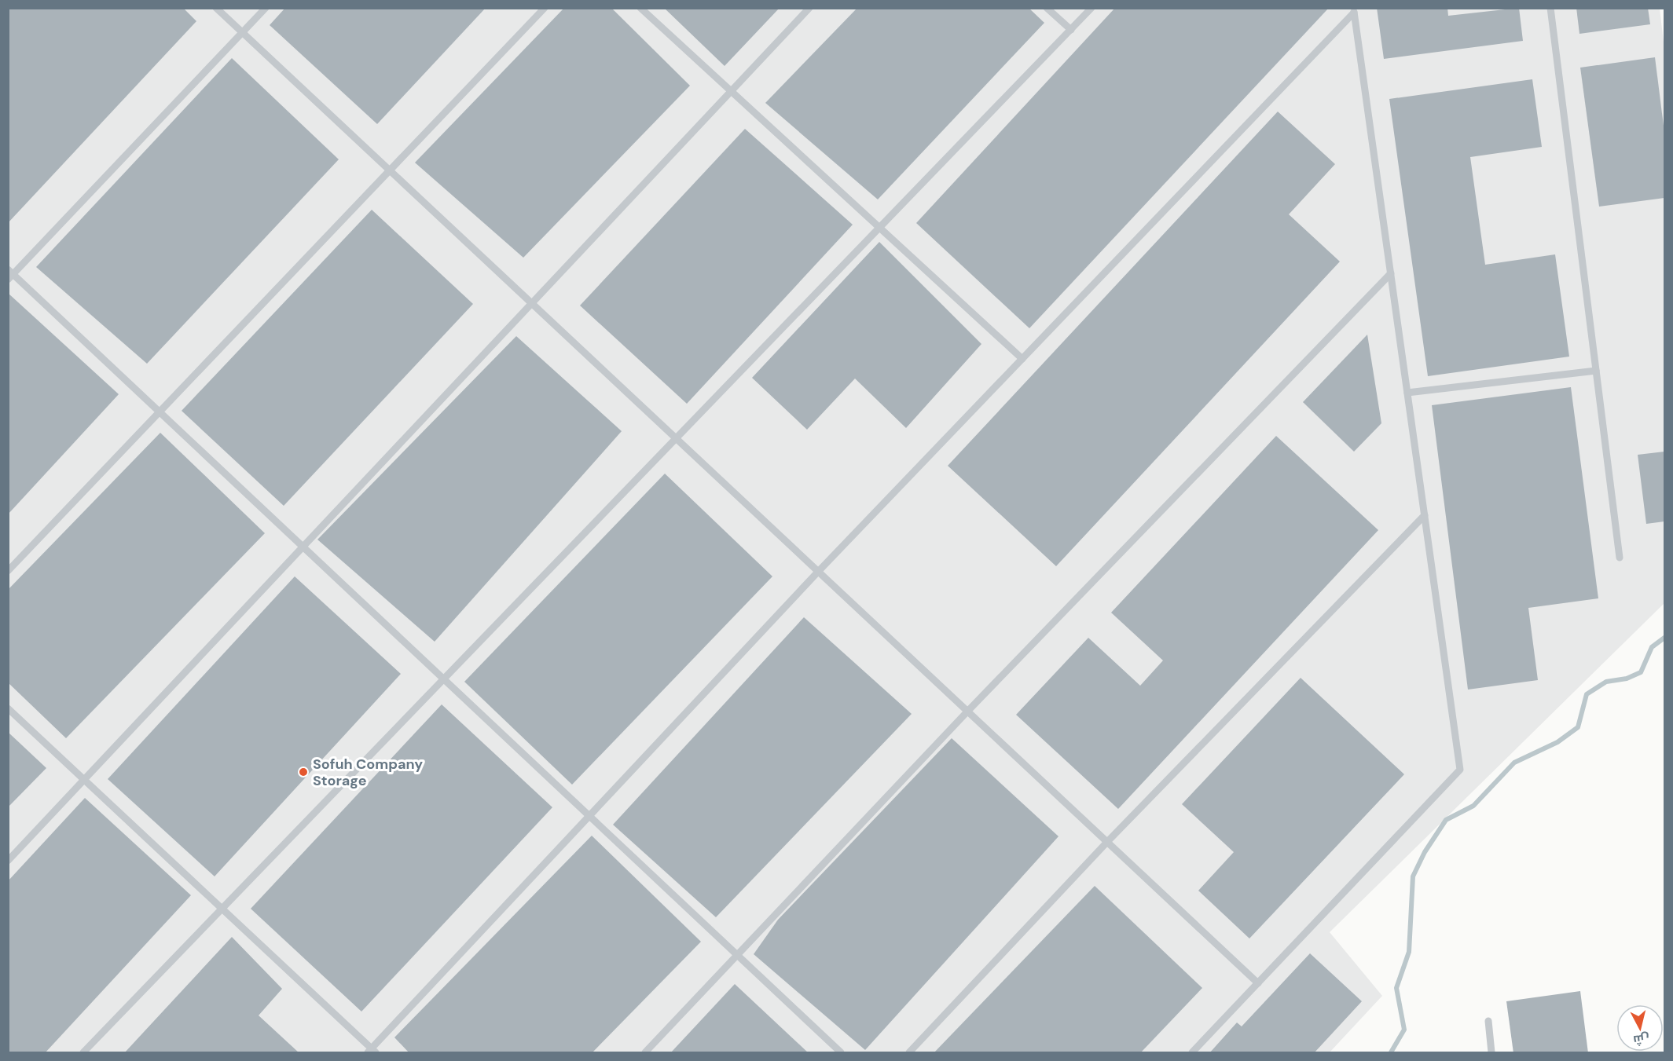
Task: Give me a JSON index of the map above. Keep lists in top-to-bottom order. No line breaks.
{"places":["Sofuh Company Storage"],"north":"bottom"}
